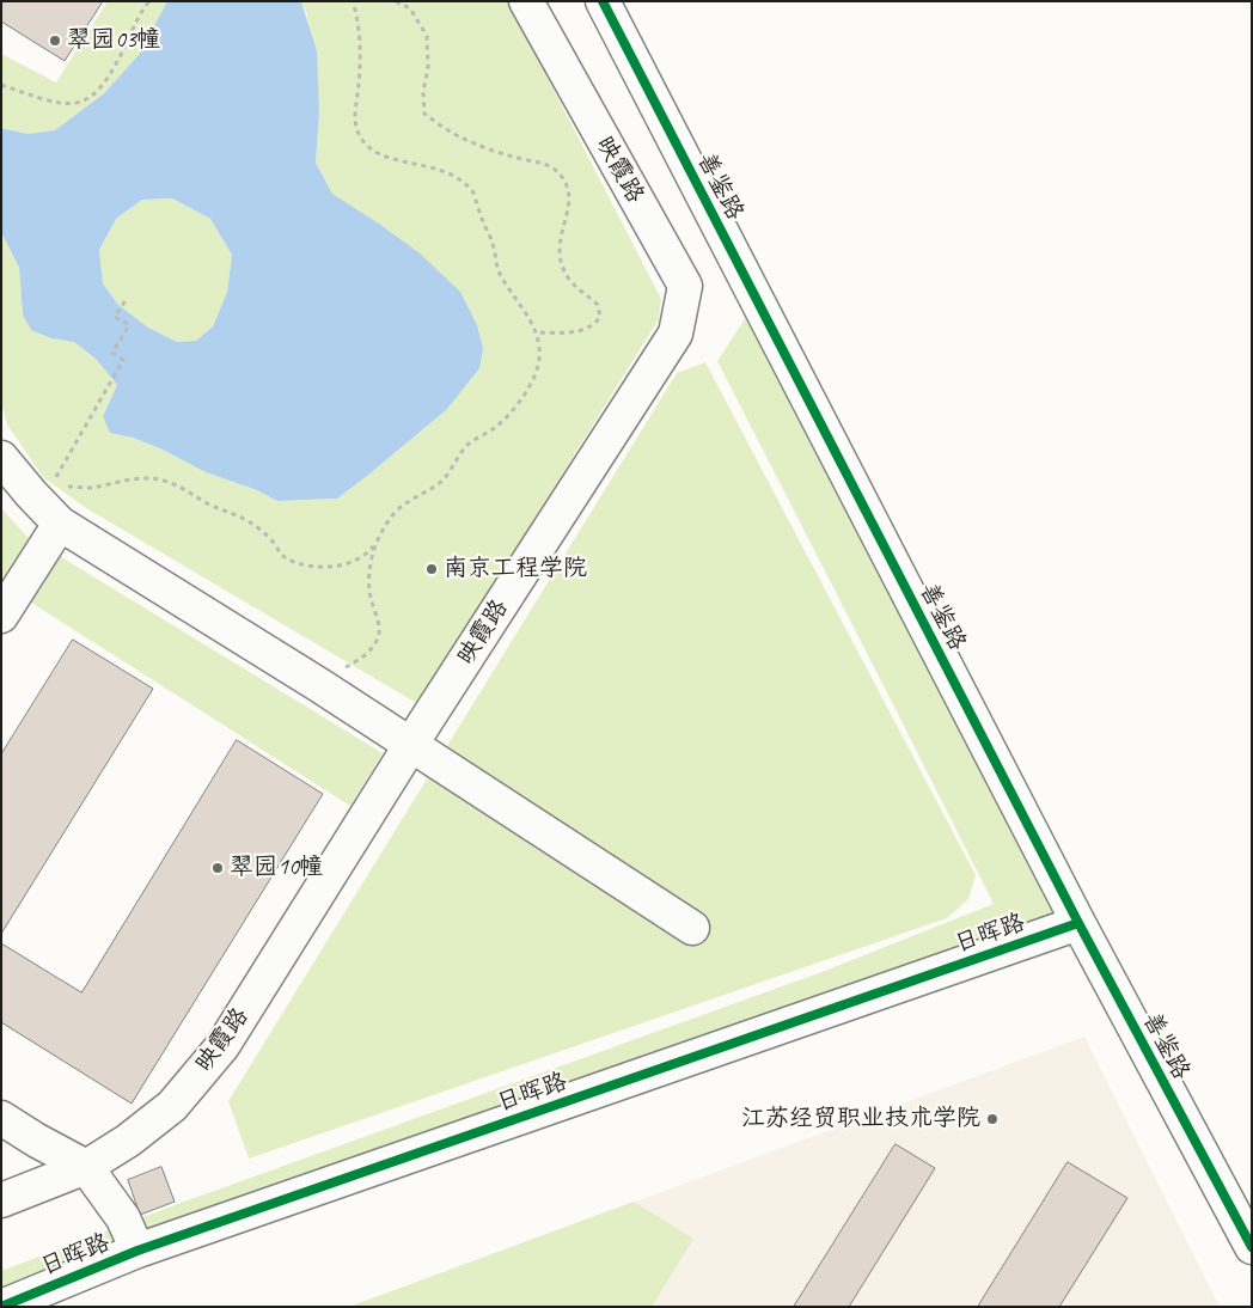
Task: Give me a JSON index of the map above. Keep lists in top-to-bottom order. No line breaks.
{"streets":{"street":["映霞路","善鉴路","日晖路"]},"crossings":[["善鉴路","日晖路"]],"places":["翠园03幢","南京工程学院","翠园10幢","江苏经贸职业技术学院"]}
